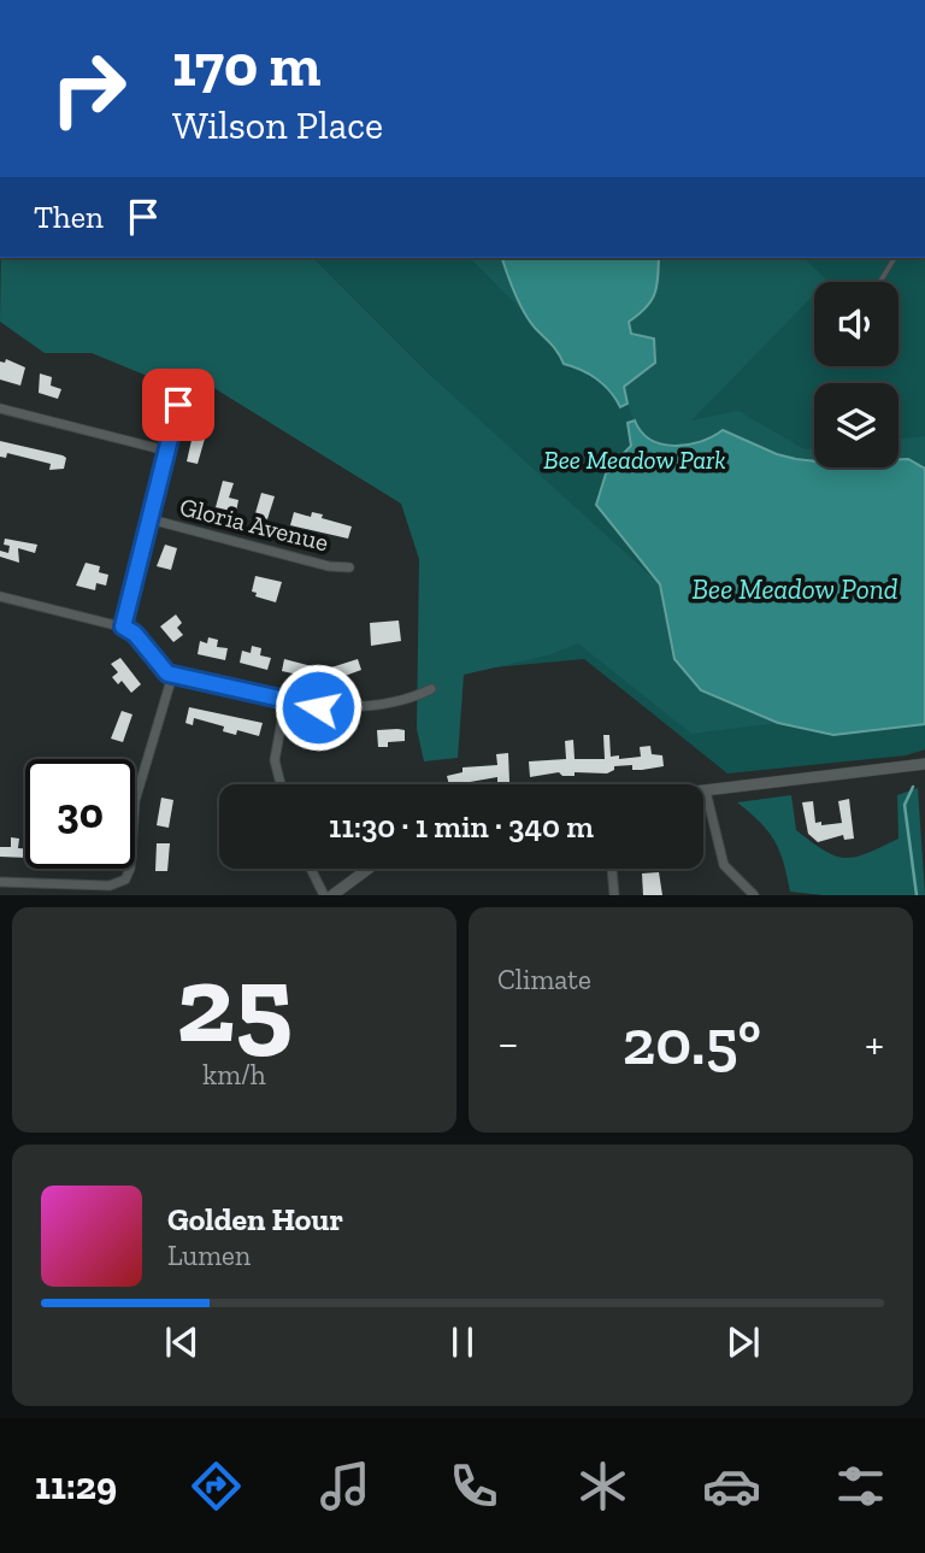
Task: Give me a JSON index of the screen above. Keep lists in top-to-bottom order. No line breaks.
{"streets":{"street":["Gloria Avenue"]},"water":["Bee Meadow Pond"],"parks":["Bee Meadow Park"],"page":{"turn":["170 m","Wilson Place"],"then":"Then","limit":"30","trip":"11:30 · 1 min · 340 m","tile":[["25","km/h"],"Climate"],"heat":["−","20.5°","+"],"song":["Golden Hour","Lumen"],"tabs":"11:29"}}
